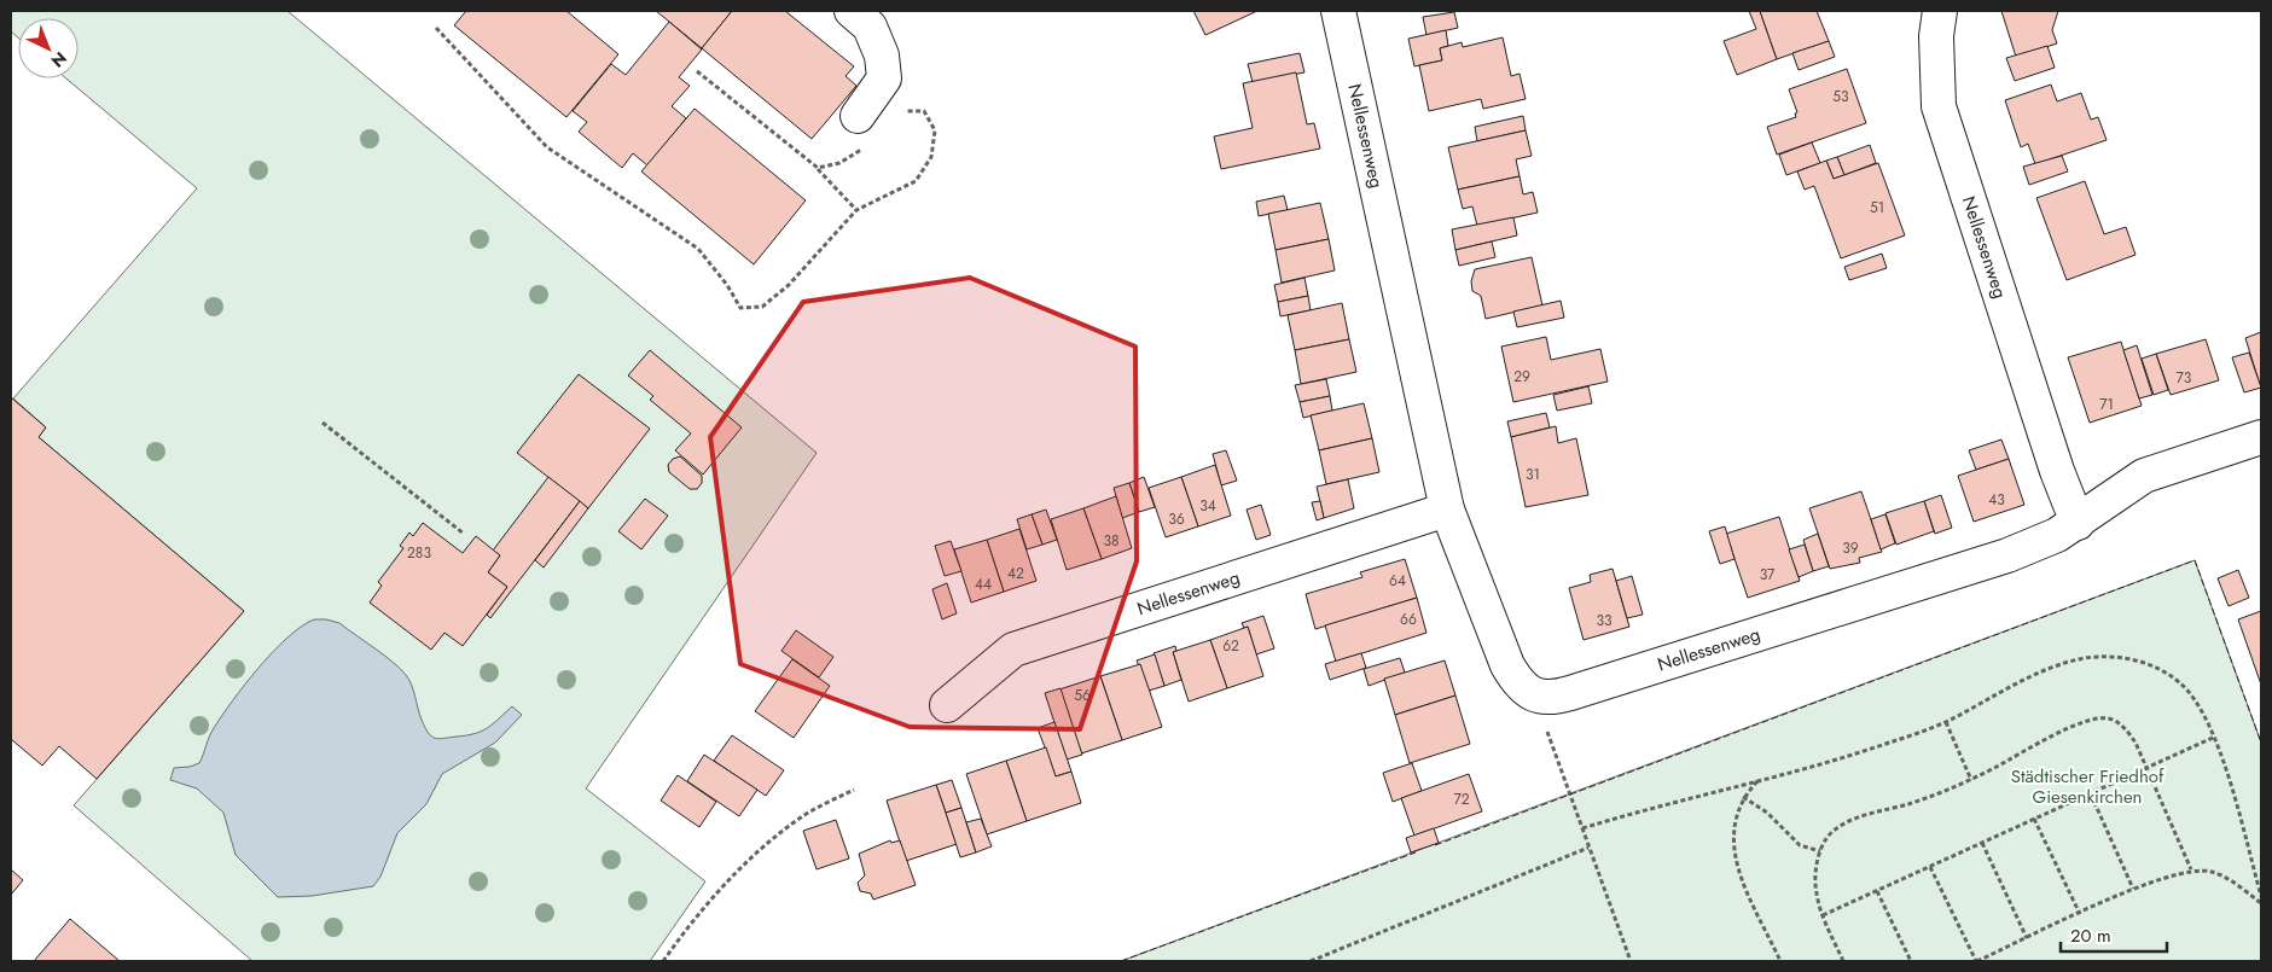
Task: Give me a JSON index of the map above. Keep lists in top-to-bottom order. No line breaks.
{"streets":{"street":["Nellessenweg"]},"parks":["Städtischer Friedhof Giesenkirchen"],"house_numbers":["53","51","29","73","71","31","43","34","36","38","39","283","42","37","64","44","66","33","62","56","72"],"scale_bar":"20 m","north":"bottom right"}
